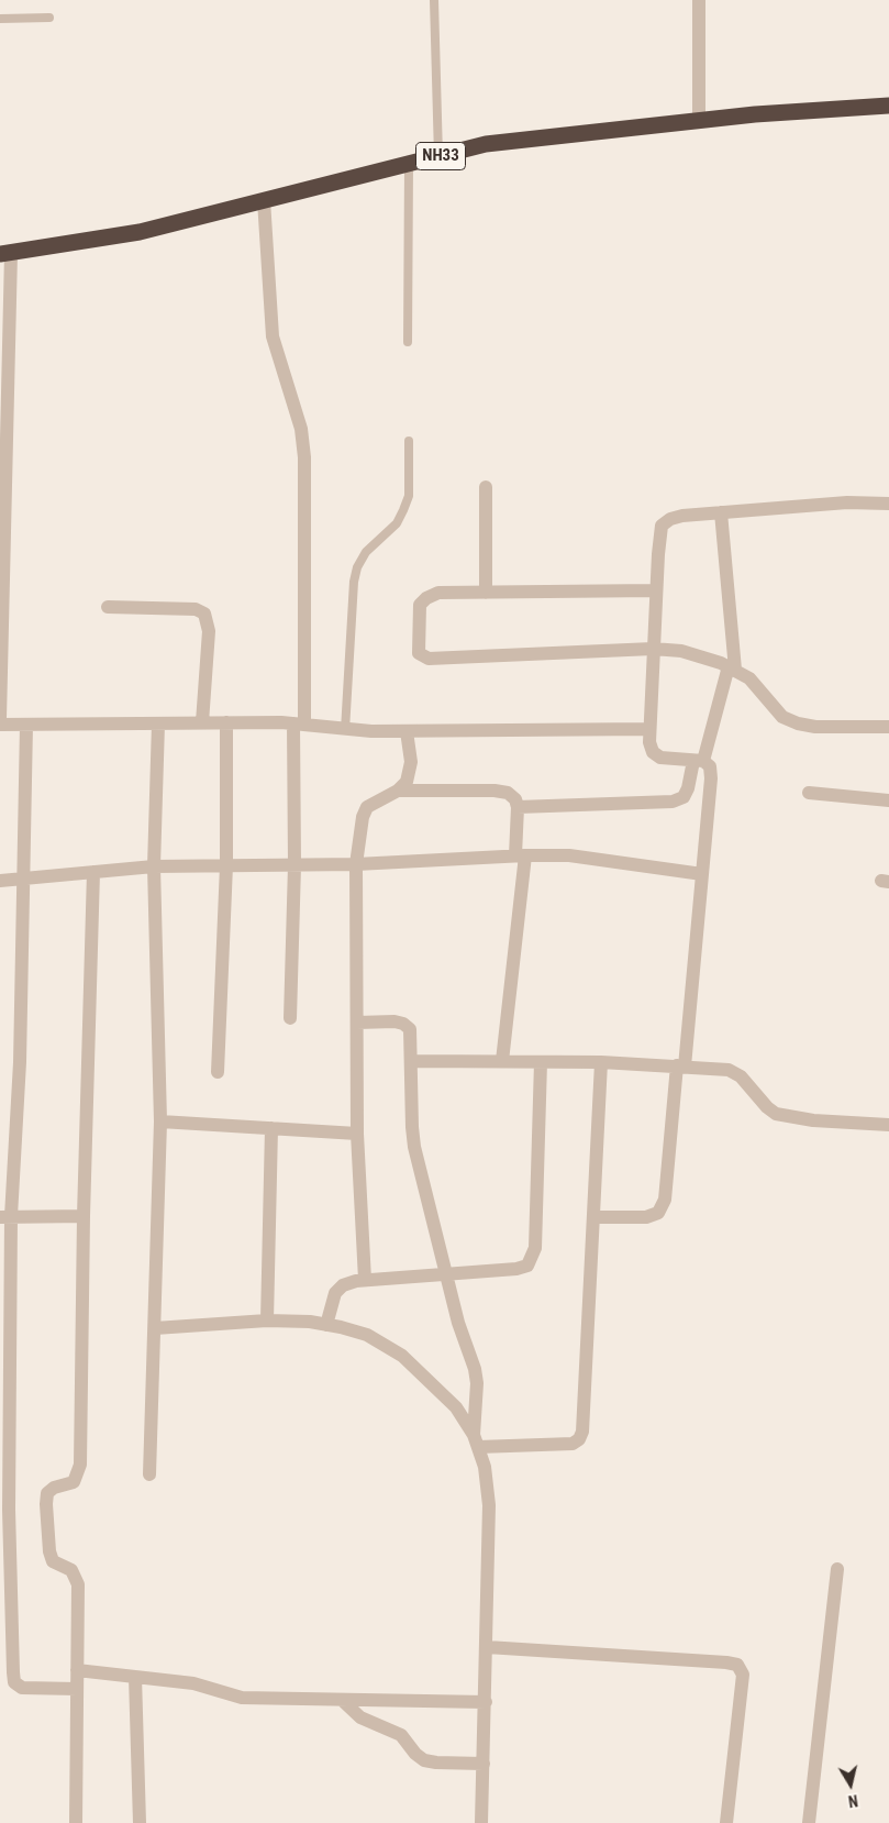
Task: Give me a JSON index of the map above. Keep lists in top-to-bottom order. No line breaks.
{"streets":{"highway":["NH33"]},"north":"bottom"}
